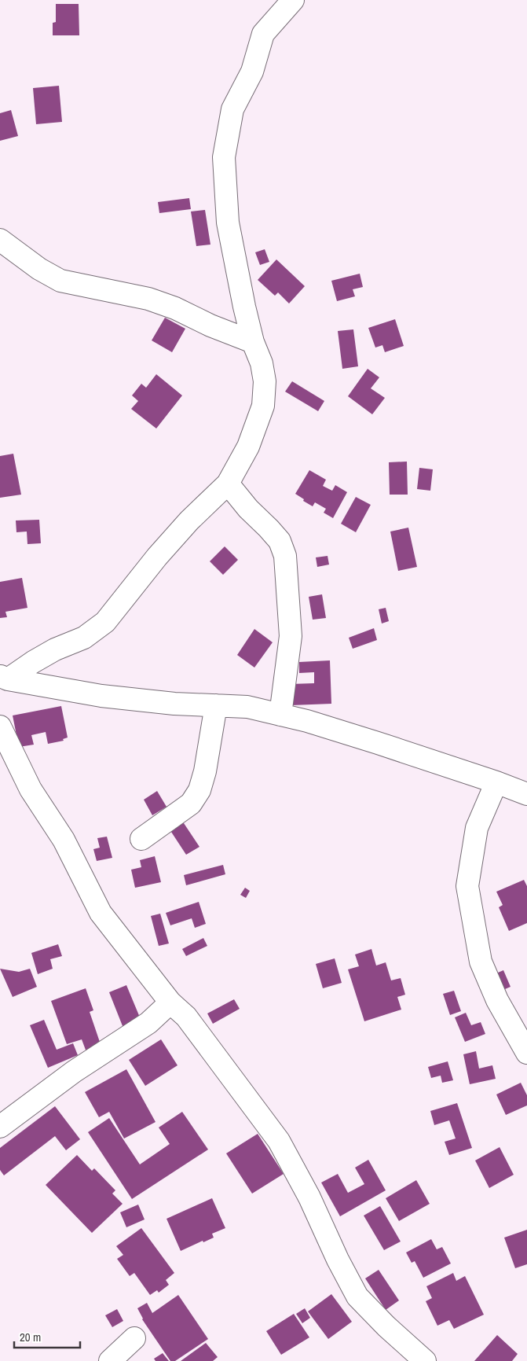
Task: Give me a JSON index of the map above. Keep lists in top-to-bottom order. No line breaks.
{"scale_bar":"20 m"}
